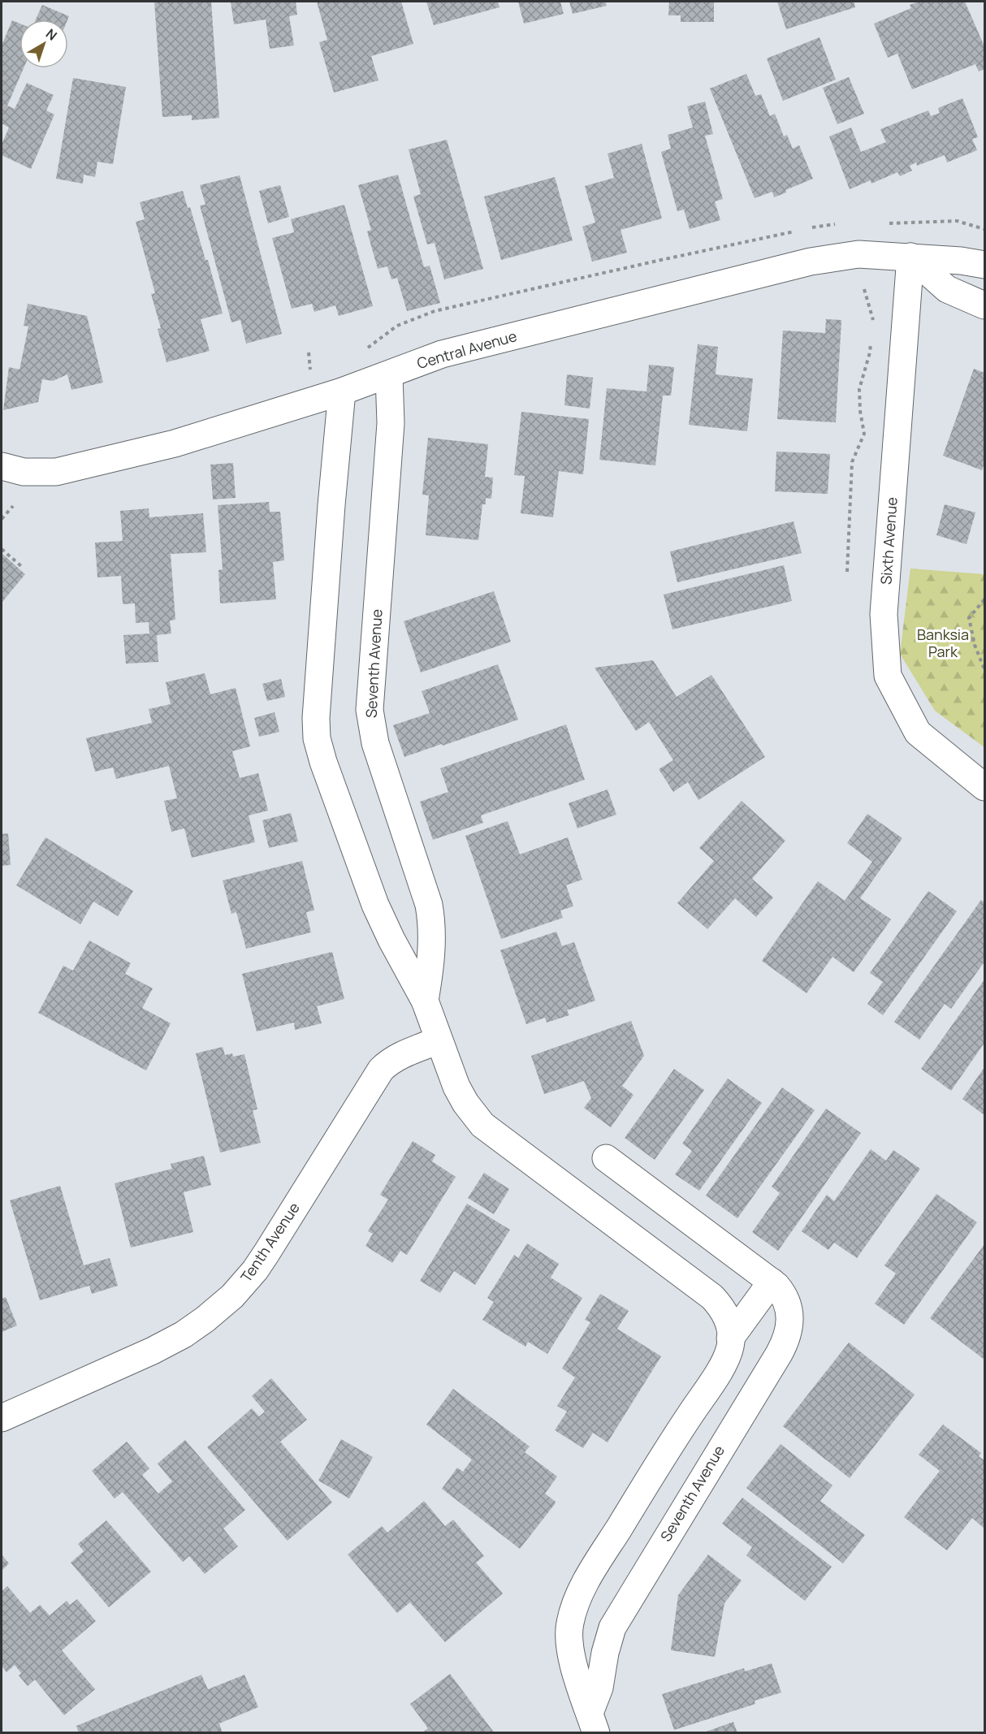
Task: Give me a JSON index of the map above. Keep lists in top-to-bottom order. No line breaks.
{"streets":{"street":["Central Avenue","Sixth Avenue","Seventh Avenue","Tenth Avenue"]},"crossings":[["Central Avenue","Sixth Avenue"],["Central Avenue","Seventh Avenue"],["Seventh Avenue","Tenth Avenue"]],"parks":["Banksia Park"],"north":"top right"}
